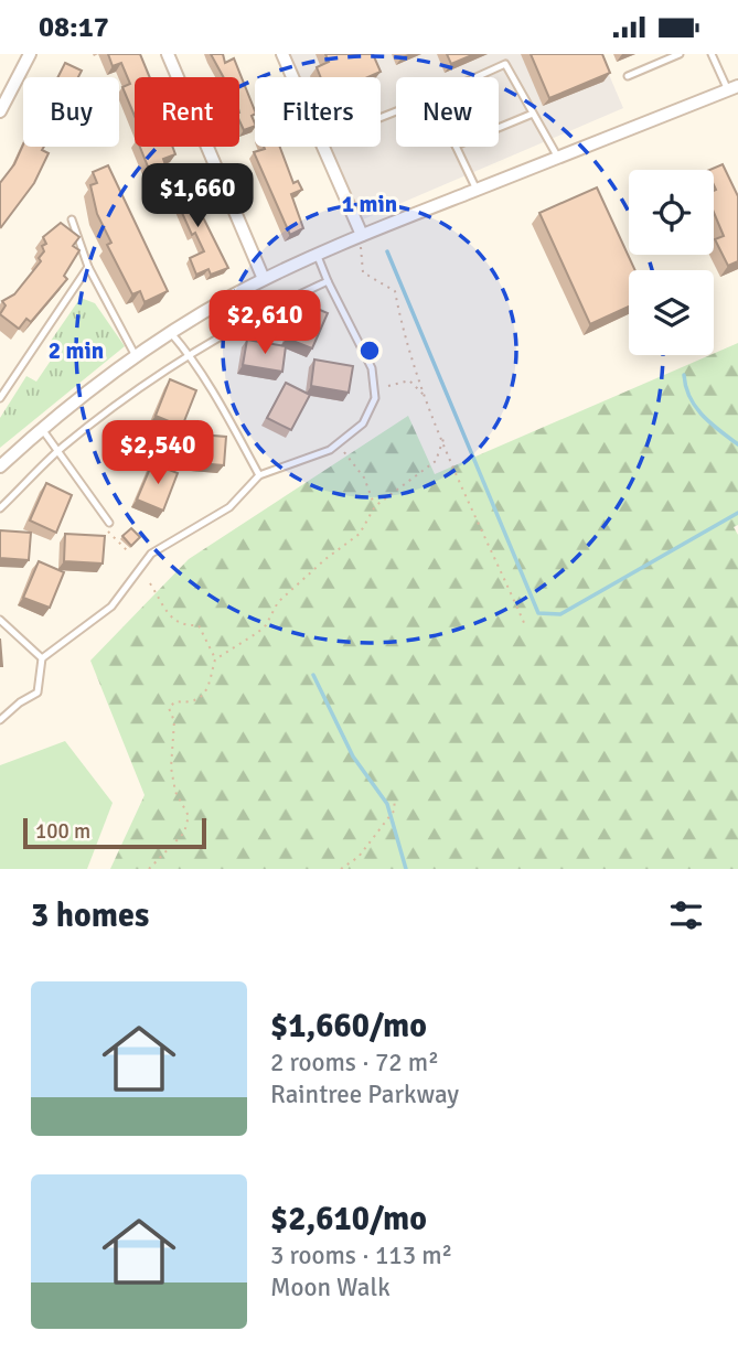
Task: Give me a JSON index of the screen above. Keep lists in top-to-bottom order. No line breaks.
{"scale_bar":"100 m","page":{"status":"08:17","chip":["Buy","Rent","Filters","New"],"price":["$1,660","$2,610","$2,540"],"scale":"100 m","heading":"3 homes","list":[{"name":"$1,660/mo","note":"2 rooms · 72 m² · Raintree Parkway"},{"name":"$2,610/mo","note":"3 rooms · 113 m² · Moon Walk"}]},"rings":["1 min","2 min"]}
